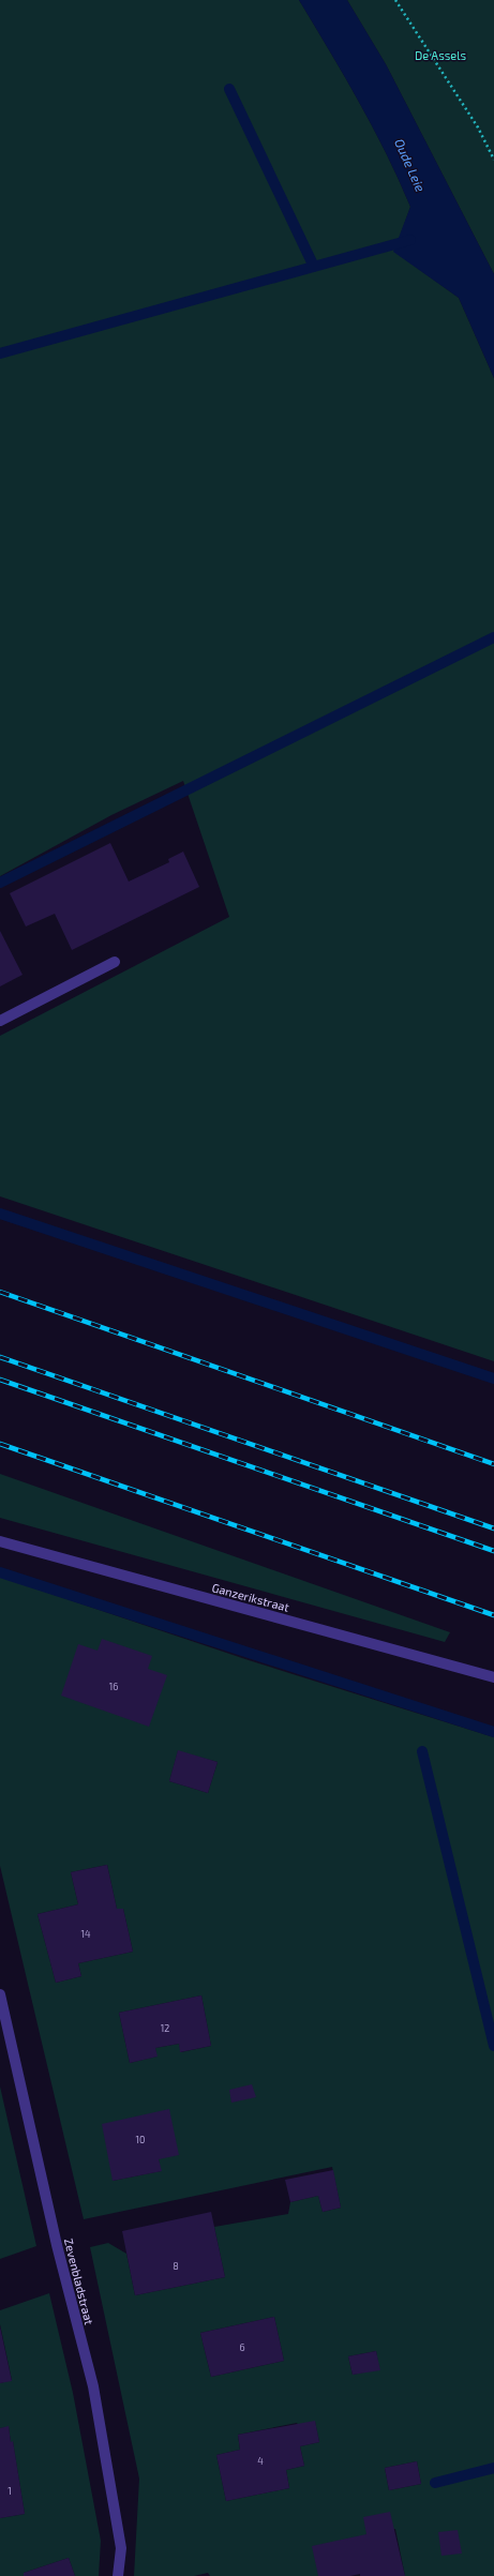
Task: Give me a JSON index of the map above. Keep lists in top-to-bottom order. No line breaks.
{"streets":{"street":["Ganzerikstraat","Zevenbladstraat"]},"water":["Oude Leie"],"parks":["De Assels"],"house_numbers":["16","14","12","10","8","6","4","1"]}
